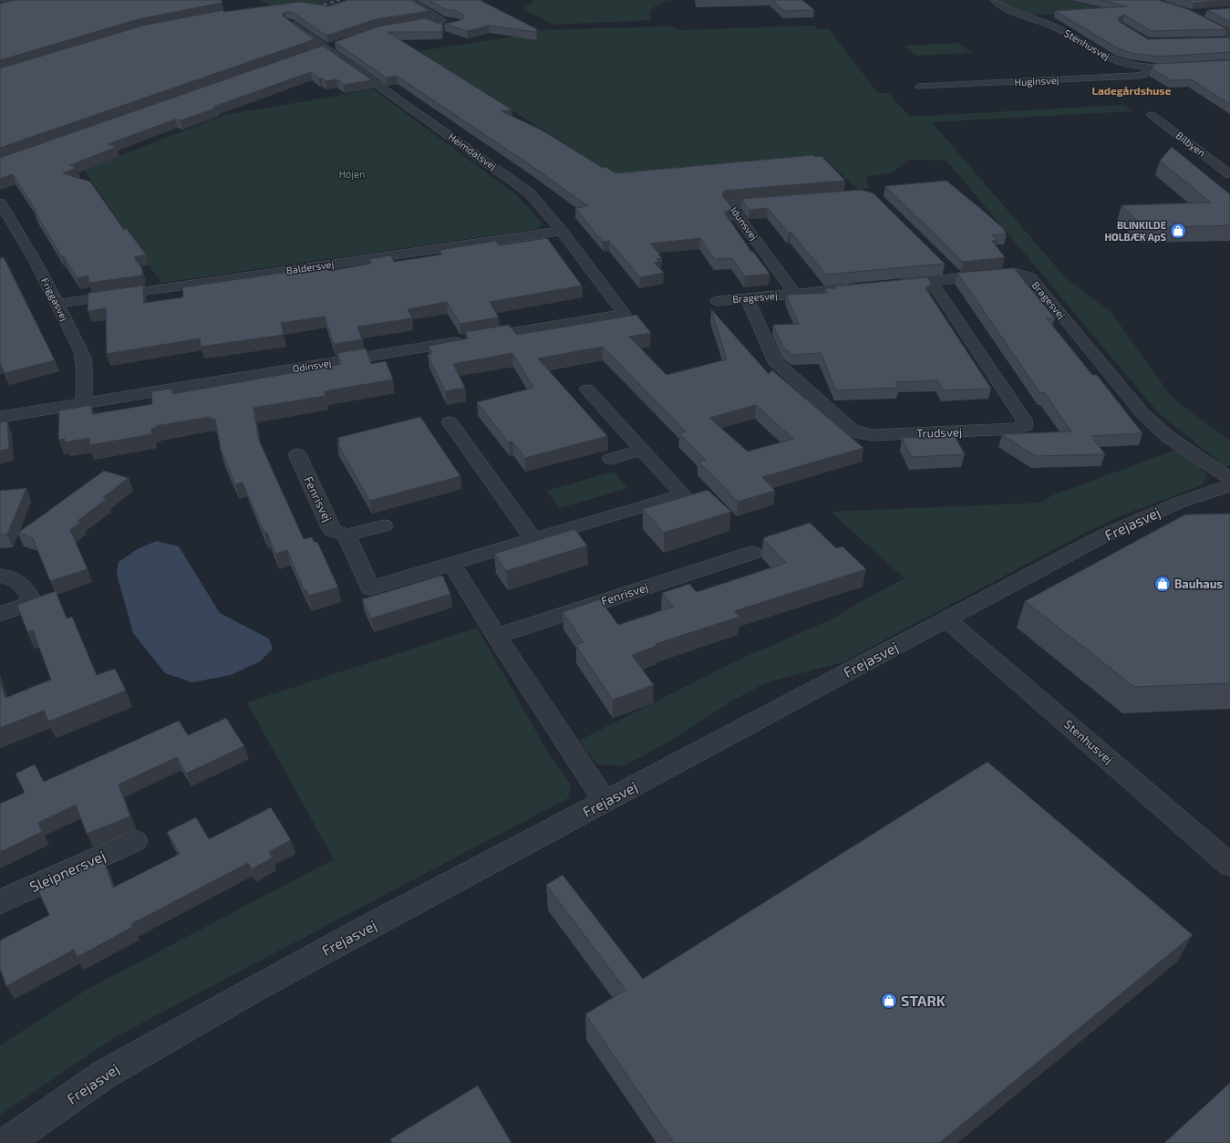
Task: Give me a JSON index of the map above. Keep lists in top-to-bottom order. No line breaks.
{"streets":{"street":["Stenhusvej","Huginsvej","Bilbyen","Heimdalsvej","Idunsvej","Baldersvej","Bragesvej","Friggasvej","Odinsvej","Trudsvej","Fenrisvej","Frejasvej","Sleipnersvej"]},"crossings":[["Stenhusvej","Huginsvej"],["Stenhusvej","Frejasvej"],["Heimdalsvej","Baldersvej"],["Heimdalsvej","Odinsvej"],["Idunsvej","Bragesvej"],["Baldersvej","Friggasvej"],["Bragesvej","Trudsvej"],["Friggasvej","Odinsvej"]],"districts":["Ladegårdshuse"],"parks":["Højen"],"places":{"shop":["BLINKILDE HOLBÆK ApS","Bauhaus","STARK"]}}
